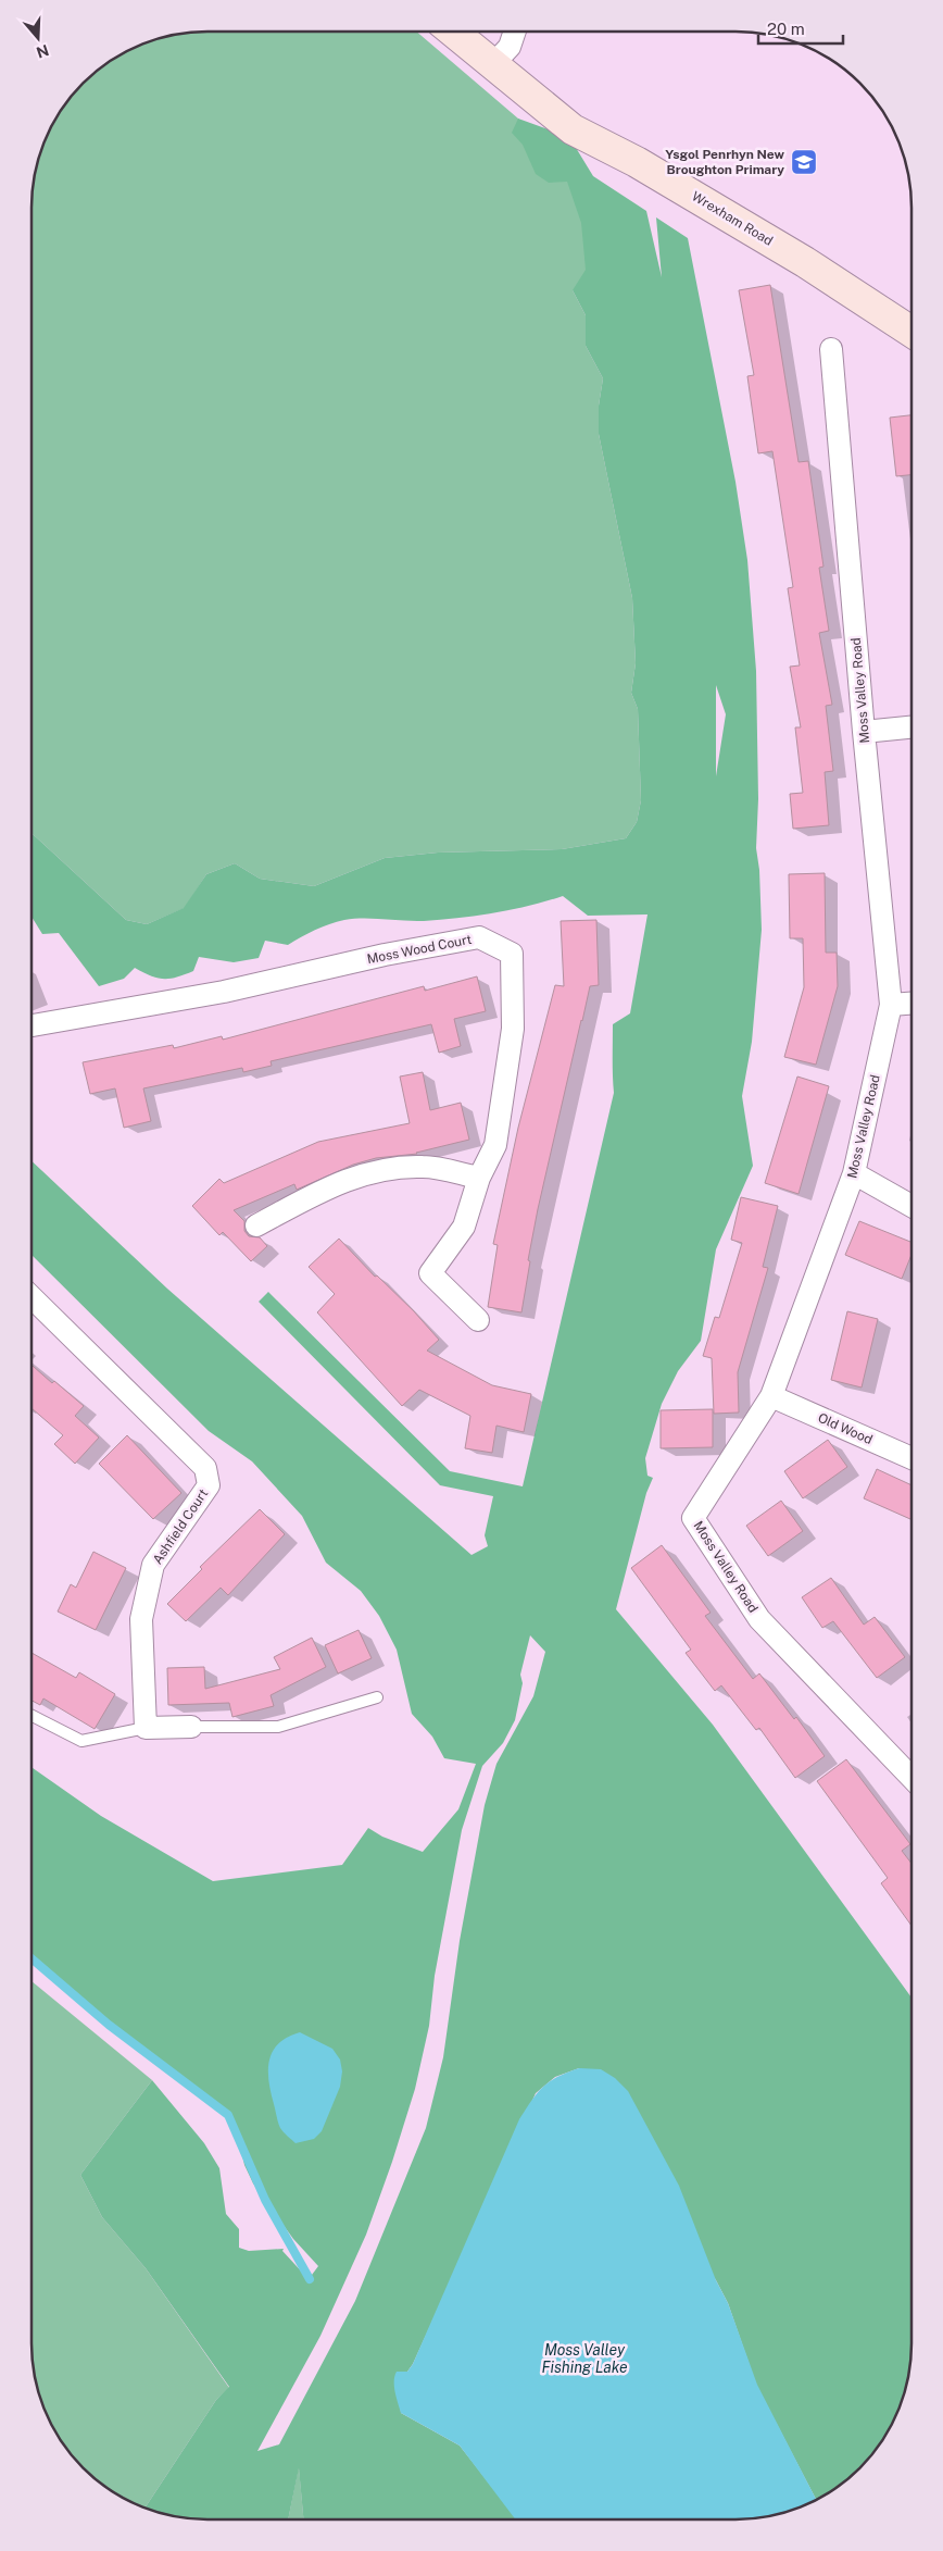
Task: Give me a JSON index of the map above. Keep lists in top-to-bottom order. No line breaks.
{"streets":{"main road":["Wrexham Road"],"street":["Moss Valley Road","Moss Wood Court","Old Wood","Ashfield Court"]},"crossings":[["Moss Valley Road","Old Wood"]],"water":["Moss Valley Fishing Lake"],"places":{"school or university":["Ysgol Penrhyn New Broughton Primary"]},"scale_bar":"20 m","north":"bottom"}
